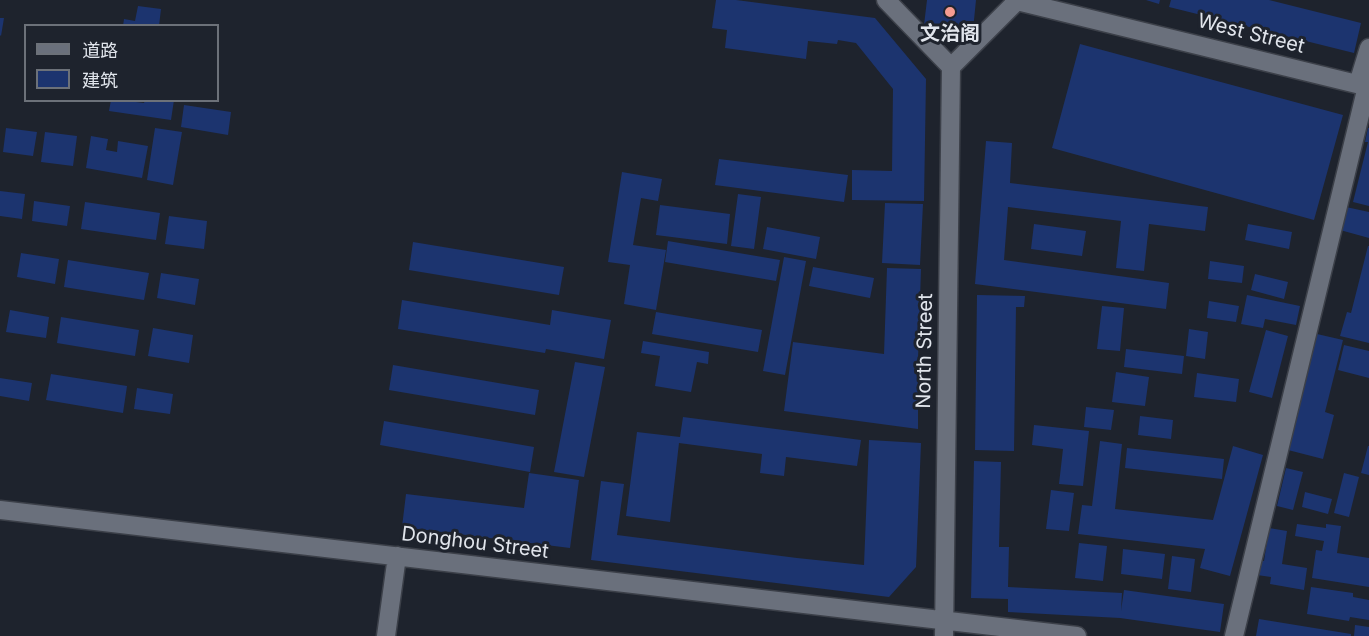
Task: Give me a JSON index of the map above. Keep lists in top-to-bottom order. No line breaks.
{"streets":{"street":["West Street","North Street","Donghou Street"]},"crossings":[["North Street","Donghou Street"]],"places":["文治阁"],"legend":["道路","建筑"]}
